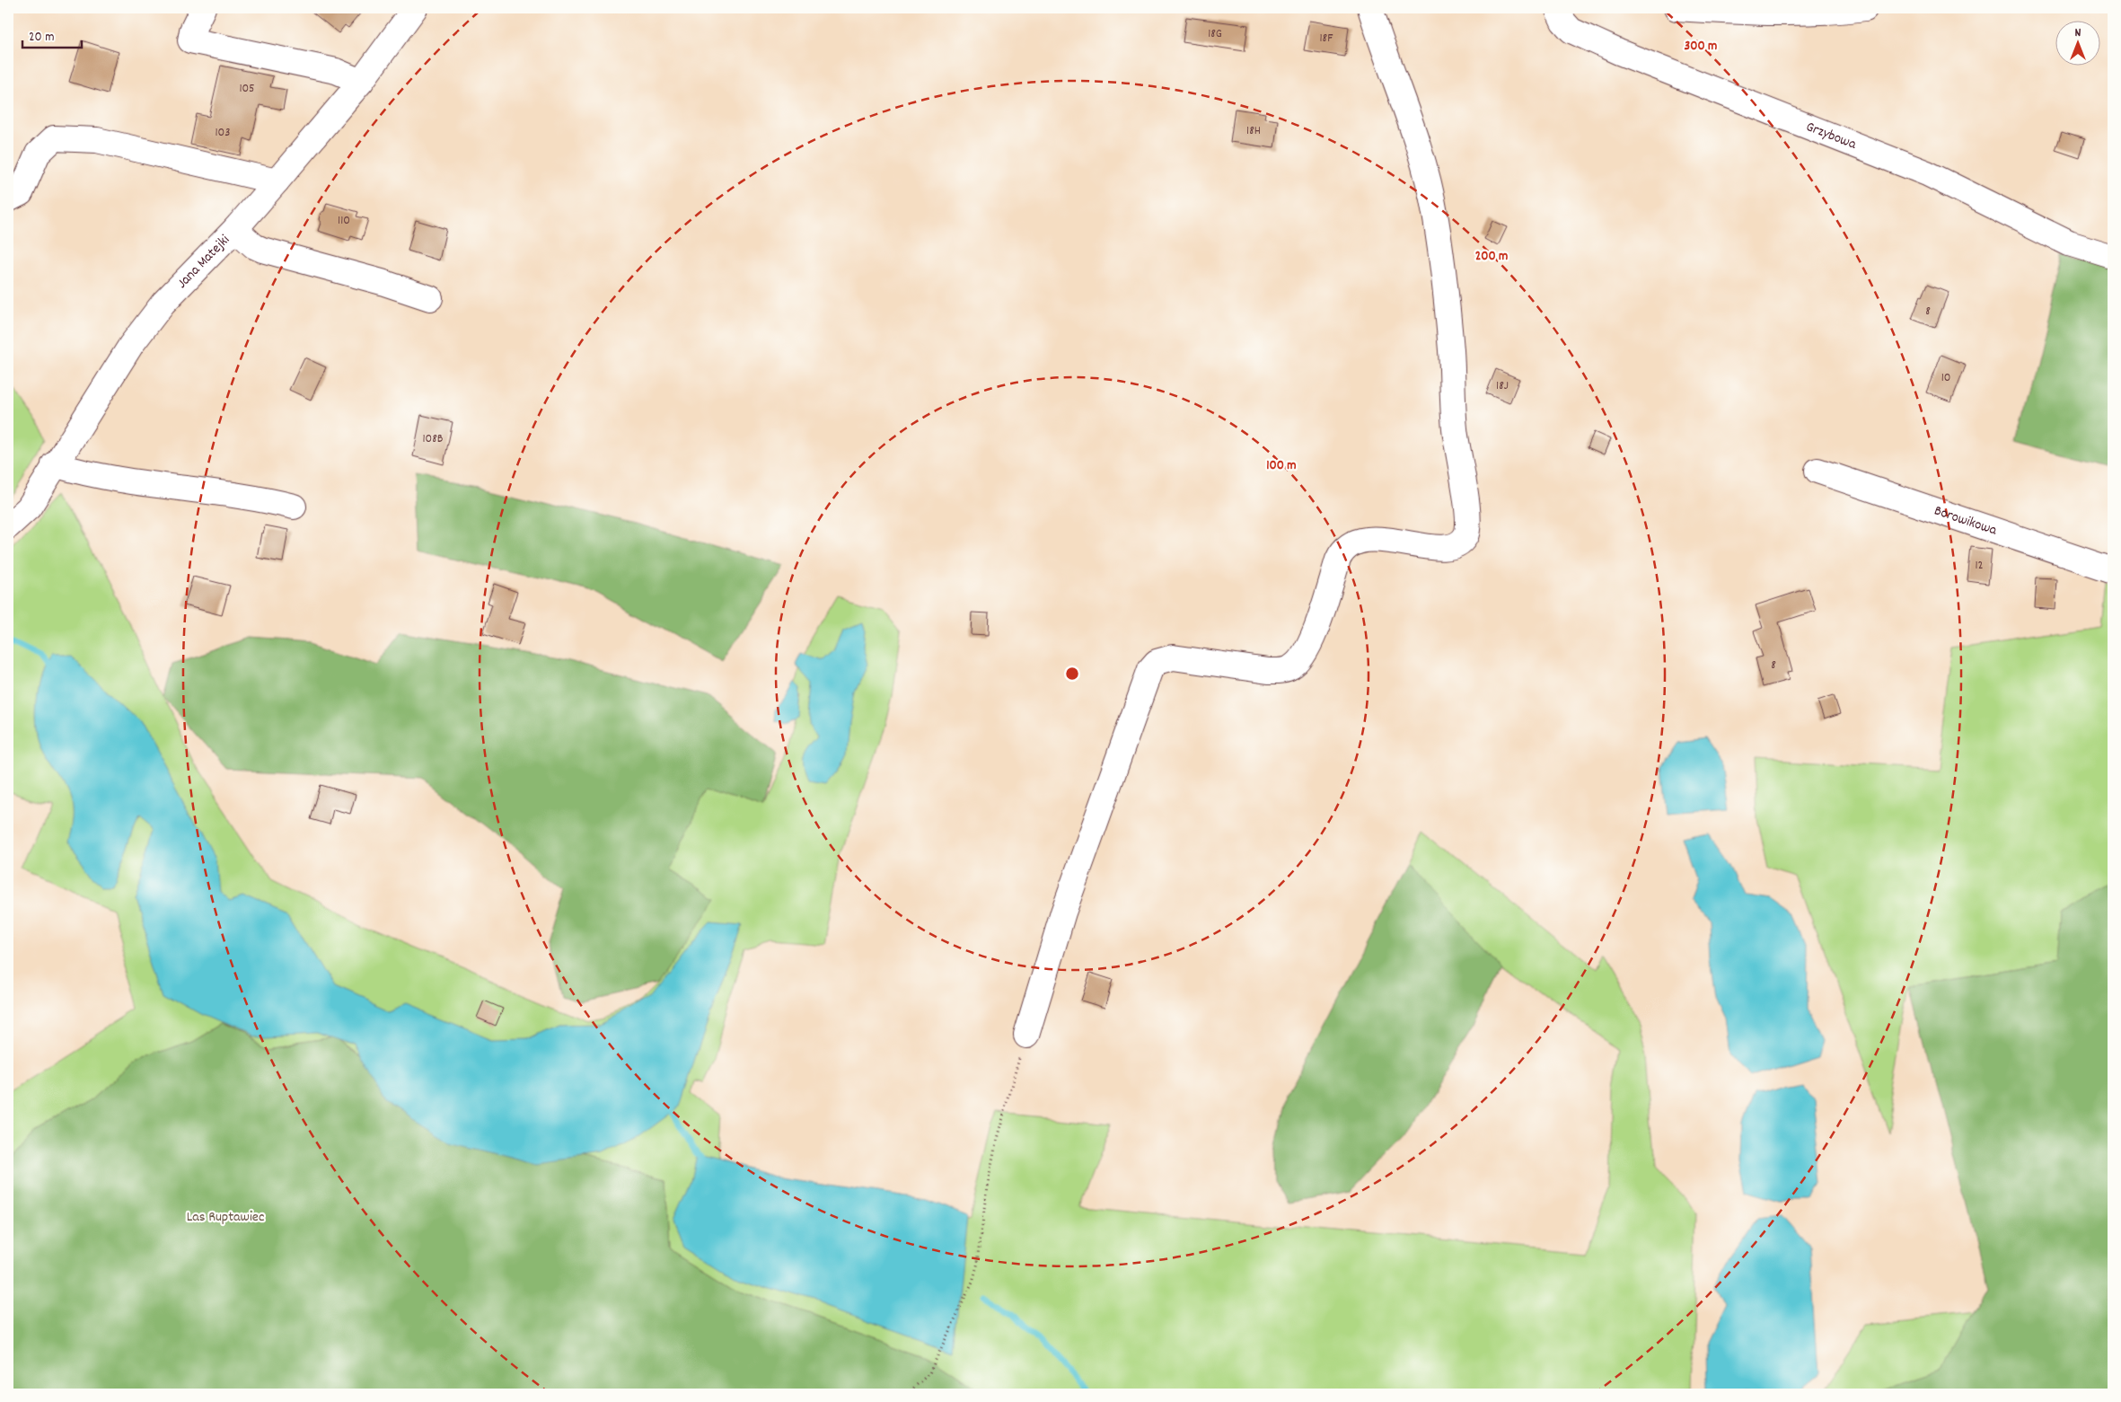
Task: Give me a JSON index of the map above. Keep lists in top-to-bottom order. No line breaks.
{"streets":{"street":["Grzybowa","Jana Matejki","Borowikowa"]},"parks":["Las Ruptawiec"],"house_numbers":["18G","18F","105","18H","103","110","8","10","18J","108B","12","8"],"scale_bar":"20 m","north":"top","rings":["300 m","200 m","100 m"]}
